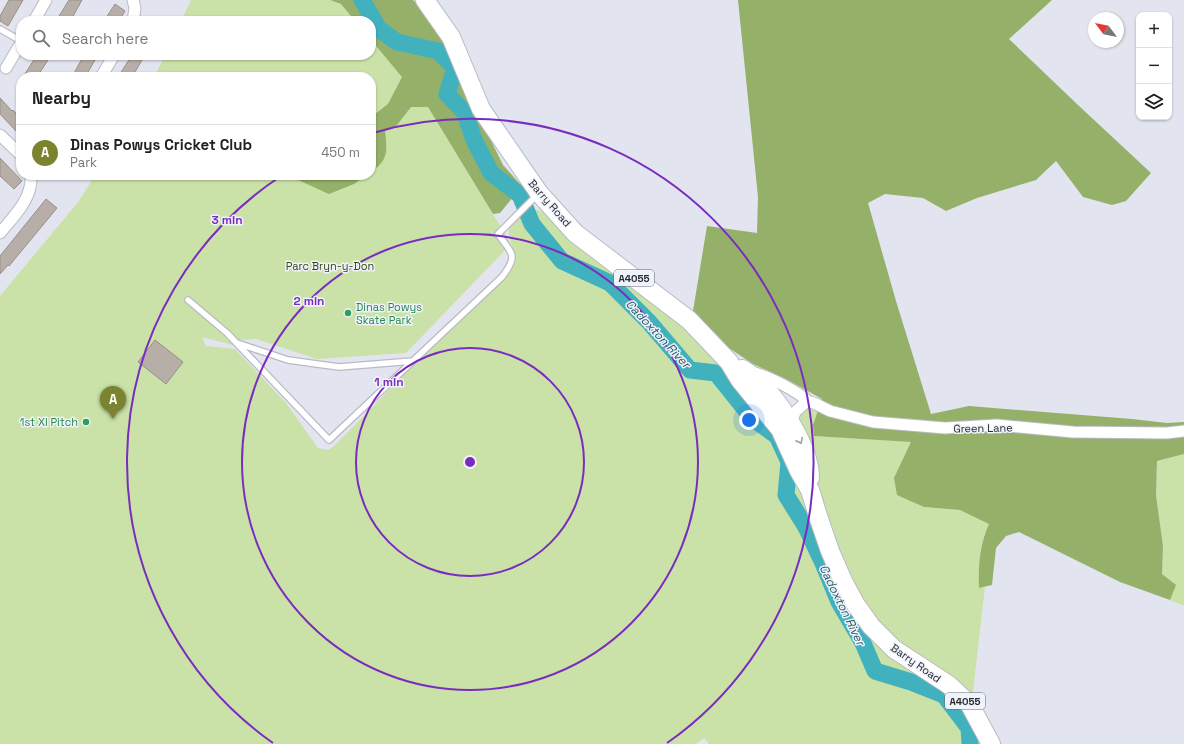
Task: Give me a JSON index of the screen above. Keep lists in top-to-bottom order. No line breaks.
{"streets":{"main road":["Barry Road","A4055"],"street":["Green Lane"]},"crossings":[["Barry Road","Green Lane"]],"water":["Cadoxton River"],"parks":["Parc Bryn-y-Don"],"places":["Dinas Powys Skate Park","1st XI Pitch"],"north":"top left","page":{"map_buttons":["+","−"],"search":"Search here","heading":"Nearby","list":[{"mark":"A","name":"Dinas Powys Cricket Club","note":"Park","value":"450 m"}],"pins":"A"},"rings":["3 min","2 min","1 min"]}
